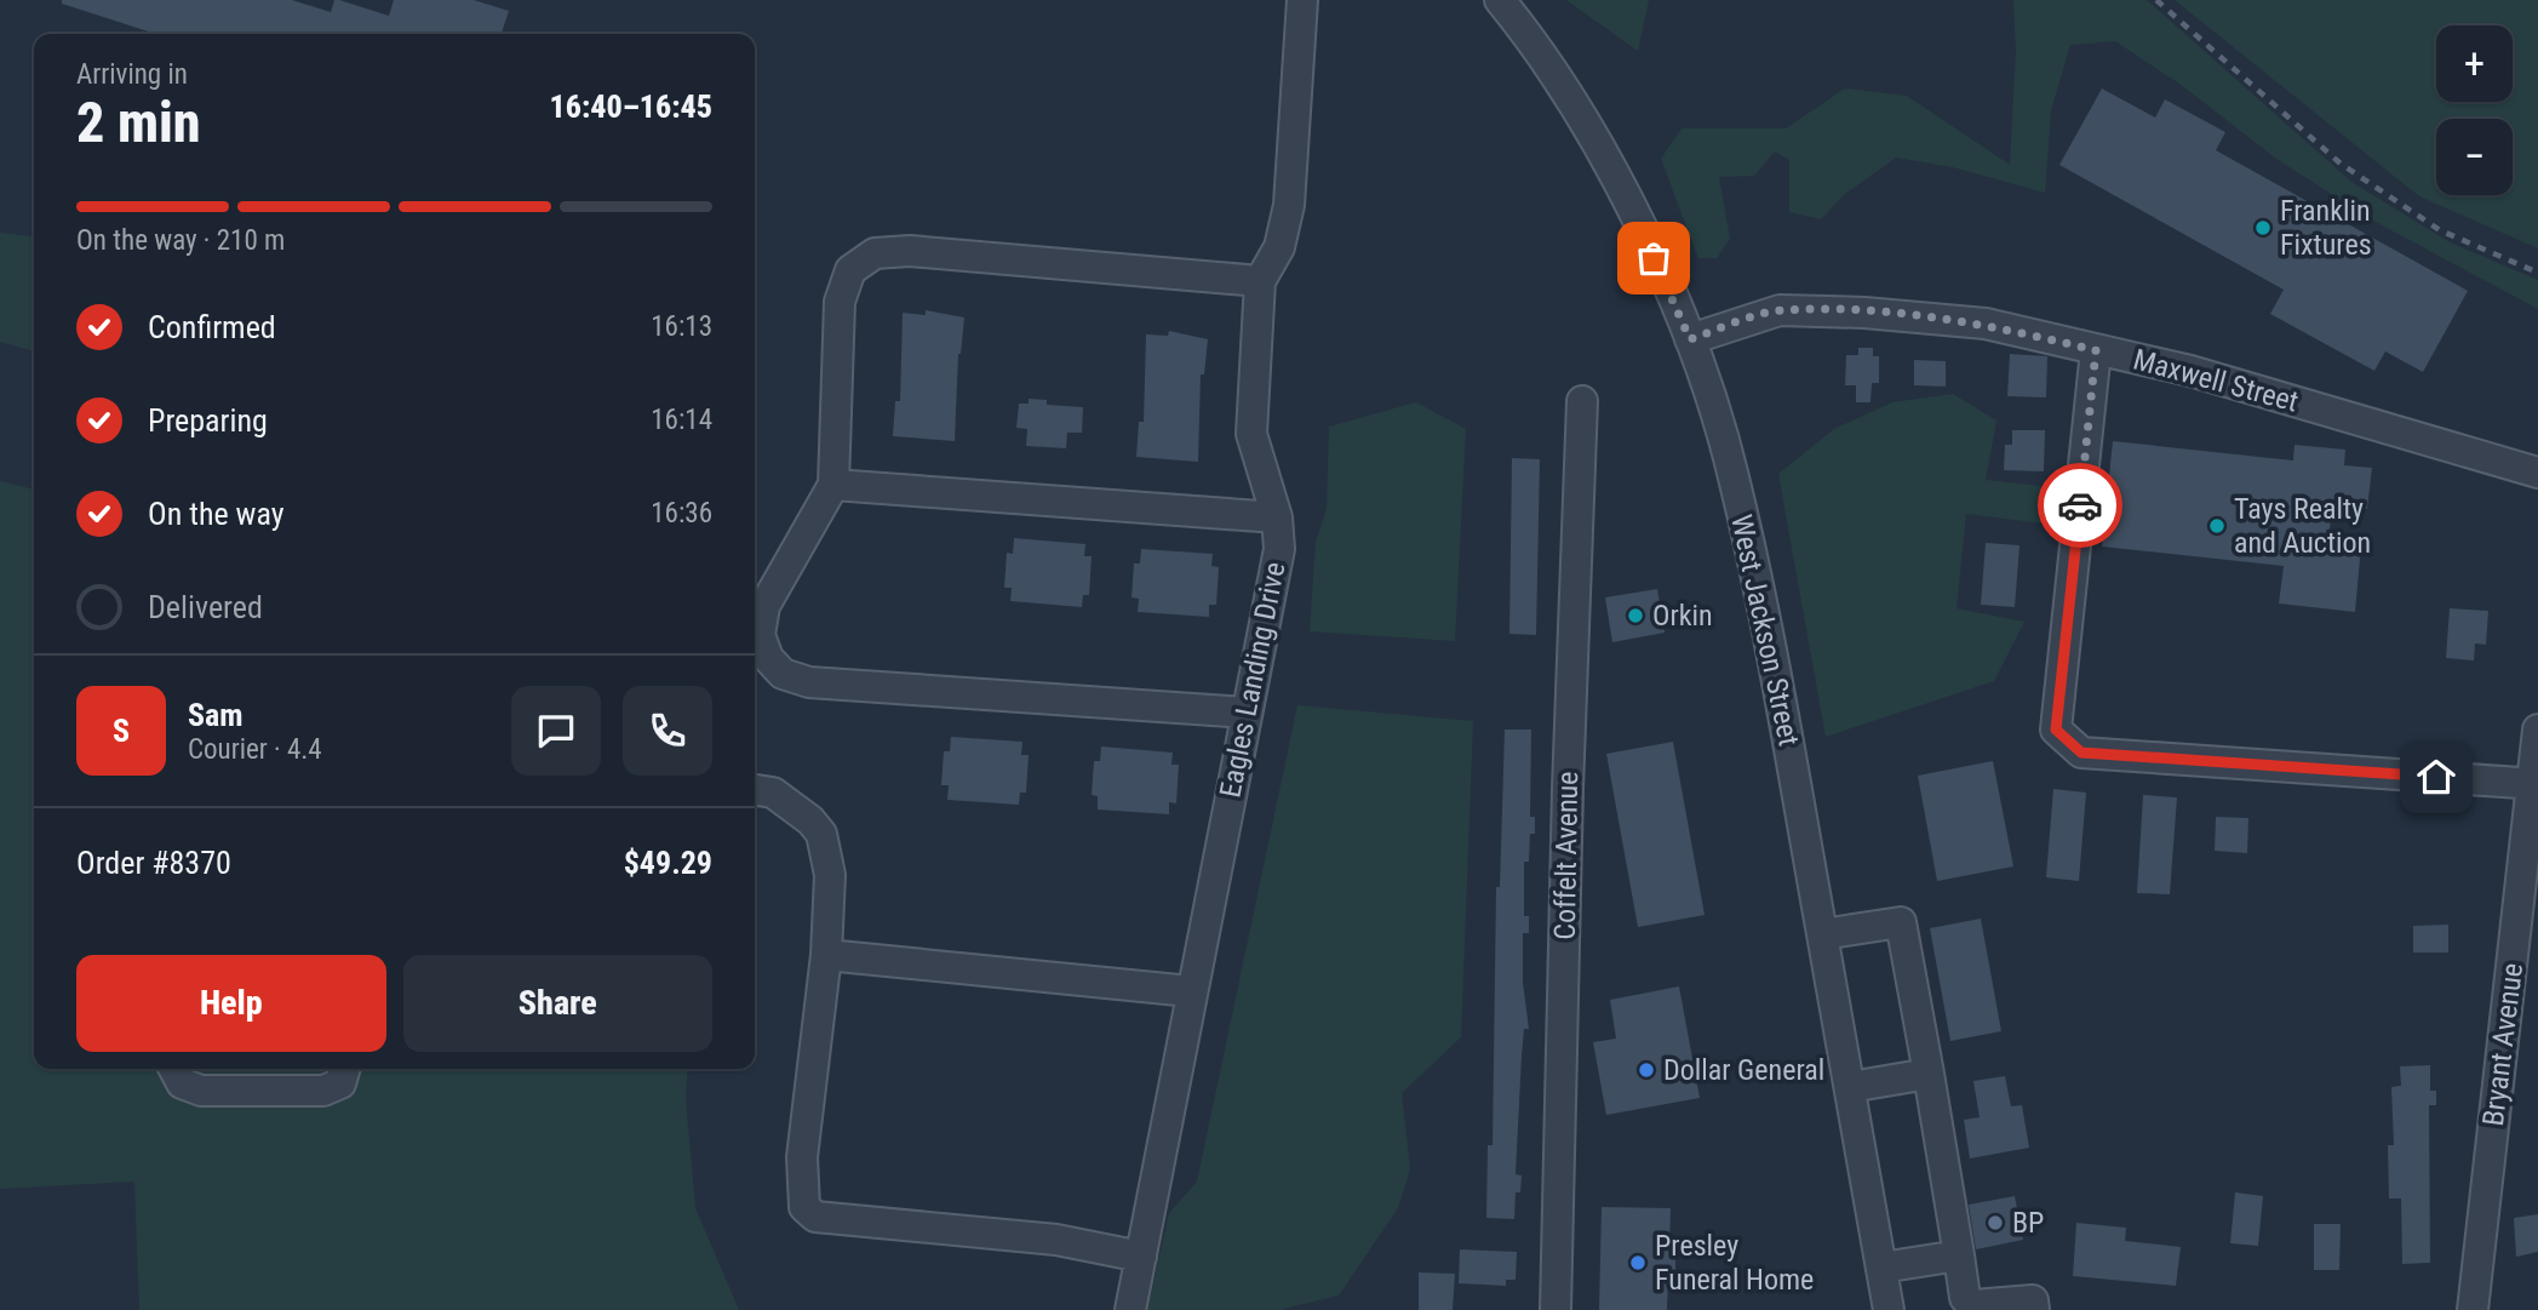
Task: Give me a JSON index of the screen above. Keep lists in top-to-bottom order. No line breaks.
{"streets":{"street":["Maxwell Street","West Jackson Street","Eagles Landing Drive","Coffelt Avenue","Bryant Avenue"]},"crossings":[["Maxwell Street","West Jackson Street"]],"places":["Franklin Fixtures","Tays Realty and Auction","Orkin","Dollar General","BP","Presley Funeral Home"],"page":{"map_buttons":["+","−"],"heading":["2 min","Arriving in","16:40–16:45"],"panel":["Sam","Courier · 4.4","Order #8370","$49.29"],"bar":"On the way · 210 m","list":[["Confirmed","16:13"],["Preparing","16:14"],["On the way","16:36"],"Delivered"],"round":"S","buttons":["Help","Share"]}}
